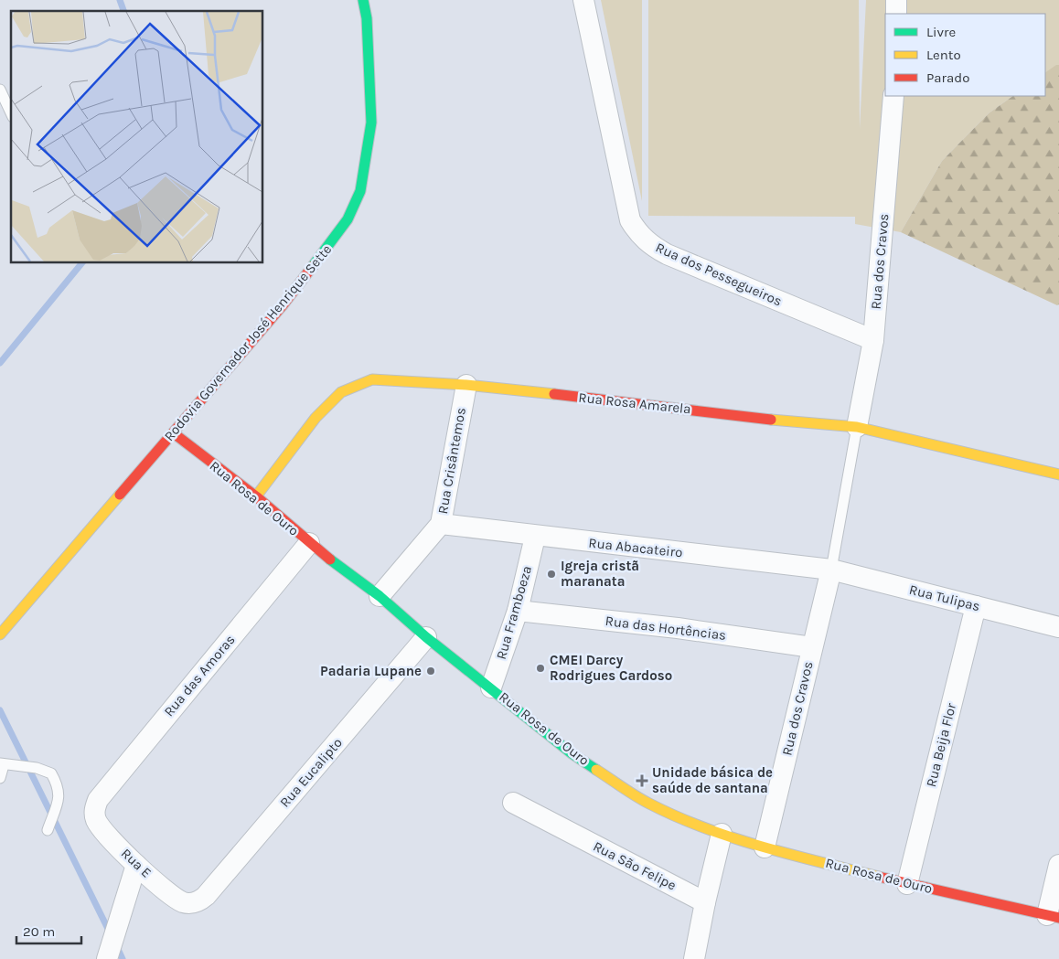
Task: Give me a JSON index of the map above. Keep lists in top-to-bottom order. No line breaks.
{"streets":{"street":["Rua dos Cravos","Rua dos Pessegueiros","Rodovia Governador José Henrique Sette","Rua Rosa Amarela","Rua Crisântemos","Rua Rosa de Ouro","Rua Abacateiro","Rua Tulipas","Rua Framboeza","Rua das Hortências","Rua das Amoras","Rua Beija Flor","Rua Eucalipto","Rua E","Rua São Felipe"]},"crossings":[["Rua dos Cravos","Rua dos Pessegueiros"],["Rua dos Cravos","Rua Rosa Amarela"],["Rua dos Cravos","Rua Rosa de Ouro"],["Rua dos Cravos","Rua Abacateiro"],["Rua dos Cravos","Rua Tulipas"],["Rua dos Cravos","Rua das Hortências"],["Rodovia Governador José Henrique Sette","Rua Rosa de Ouro"],["Rua Rosa Amarela","Rua Crisântemos"],["Rua Rosa Amarela","Rua Rosa de Ouro"],["Rua Crisântemos","Rua Rosa de Ouro"],["Rua Crisântemos","Rua Abacateiro"],["Rua Rosa de Ouro","Rua Framboeza"],["Rua Rosa de Ouro","Rua das Amoras"],["Rua Rosa de Ouro","Rua Beija Flor"],["Rua Rosa de Ouro","Rua Eucalipto"],["Rua Abacateiro","Rua Tulipas"],["Rua Abacateiro","Rua Framboeza"],["Rua Tulipas","Rua Beija Flor"],["Rua Framboeza","Rua das Hortências"],["Rua das Amoras","Rua E"],["Rua Eucalipto","Rua E"]],"places":{"other":["Igreja cristã maranata","CMEI Darcy Rodrigues Cardoso","Padaria Lupane"],"health":["Unidade básica de saúde de santana"]},"legend":["Livre","Lento","Parado"],"scale_bar":"20 m"}
